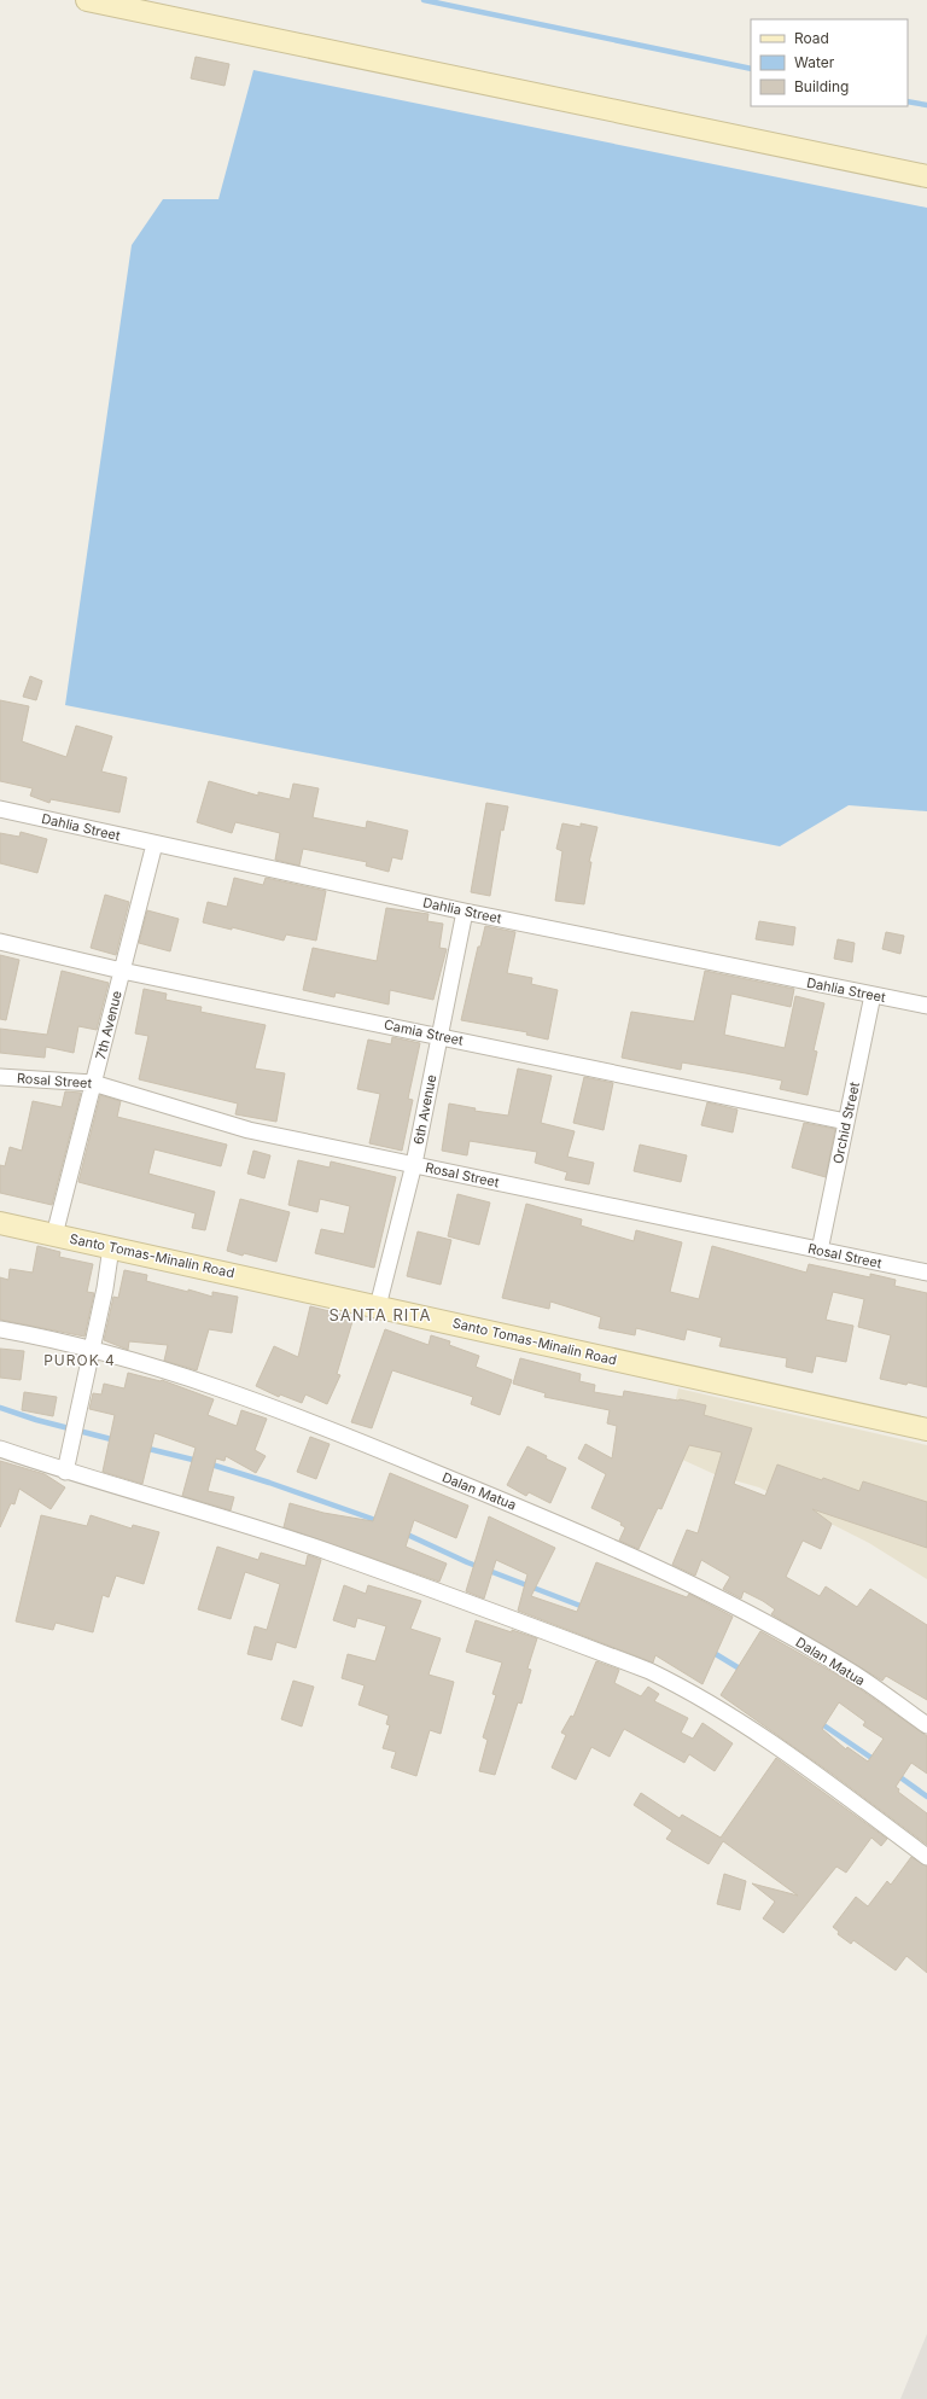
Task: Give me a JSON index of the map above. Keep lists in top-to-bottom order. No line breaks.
{"streets":{"main road":["Santo Tomas-Minalin Road"],"street":["Dahlia Street","7th Avenue","Camia Street","Rosal Street","6th Avenue","Orchid Street","Dalan Matua"]},"crossings":[["Dahlia Street","7th Avenue"],["Dahlia Street","6th Avenue"],["Dahlia Street","Orchid Street"],["7th Avenue","Camia Street"],["7th Avenue","Rosal Street"],["7th Avenue","Santo Tomas-Minalin Road"],["Camia Street","6th Avenue"],["Camia Street","Orchid Street"],["Rosal Street","6th Avenue"],["Rosal Street","Orchid Street"],["6th Avenue","Santo Tomas-Minalin Road"]],"districts":["SANTA RITA","PUROK 4"],"legend":["Road","Water","Building"]}
